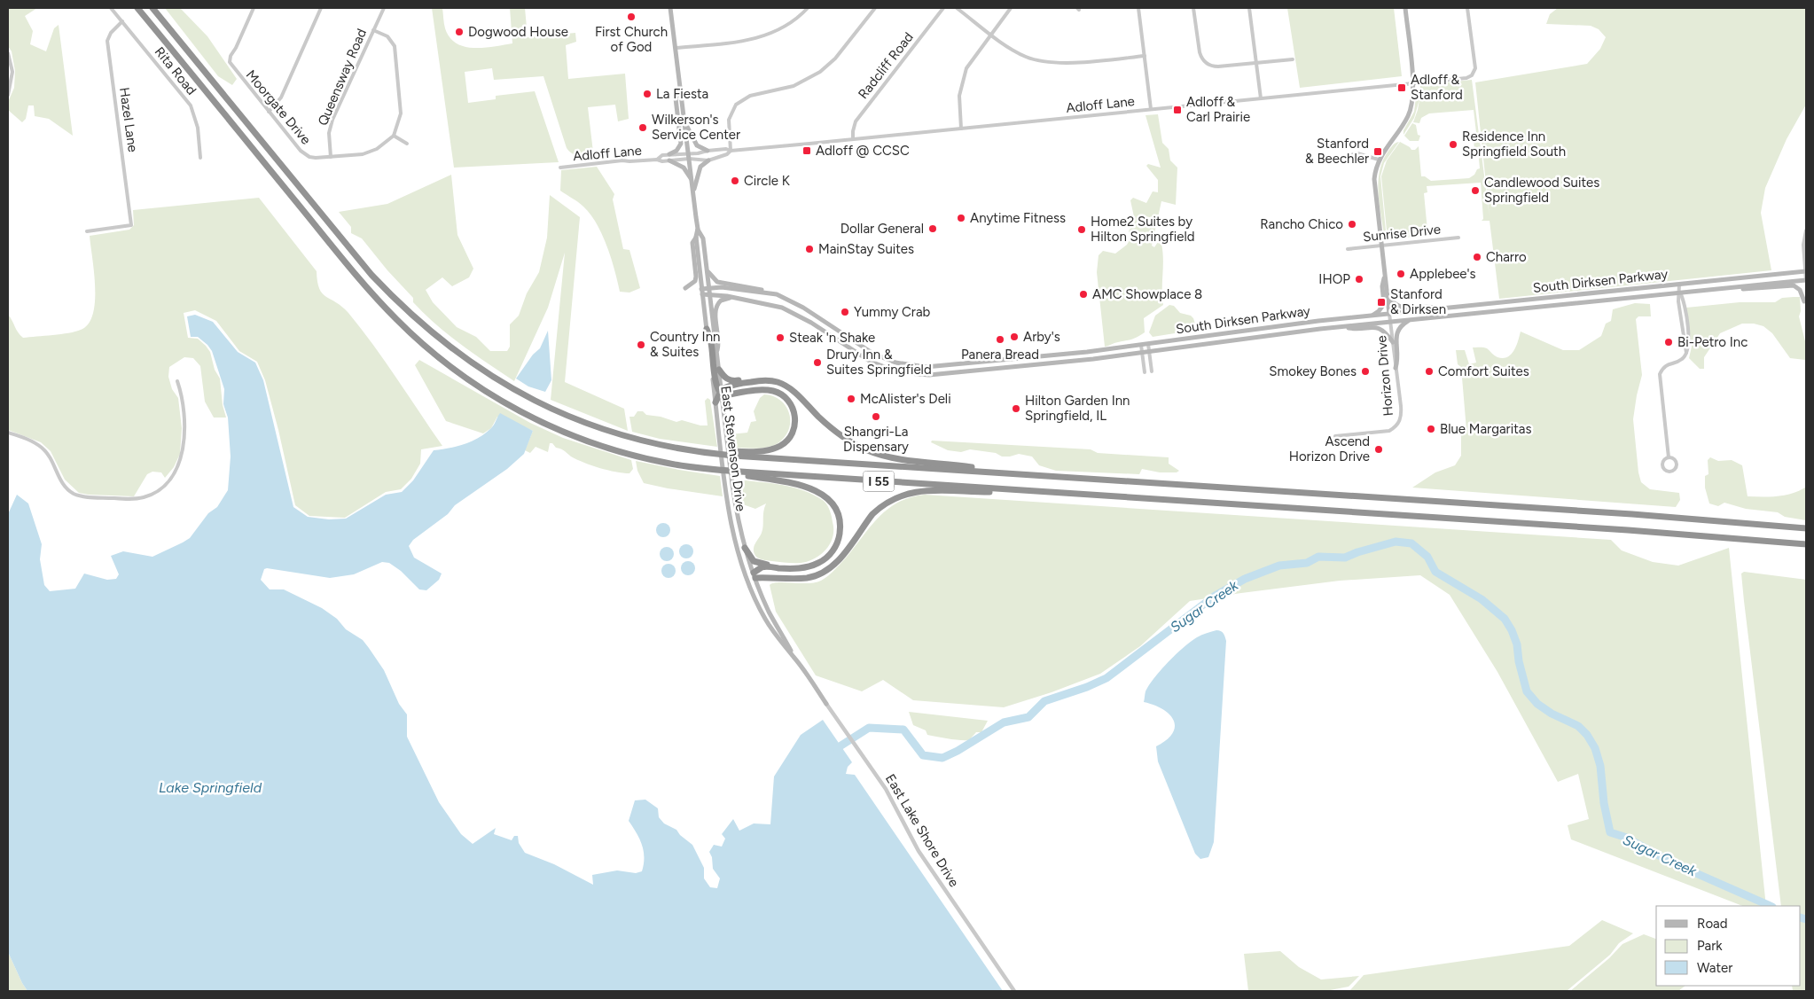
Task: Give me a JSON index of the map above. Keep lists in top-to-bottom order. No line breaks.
{"streets":{"highway":["I 55"],"main road":["South Dirksen Parkway","East Stevenson Drive"],"street":["Radcliff Road","Rita Road","Queensway Road","Adloff Lane","Moorgate Drive","Hazel Lane","Sunrise Drive","Horizon Drive","East Lake Shore Drive"]},"crossings":[["Radcliff Road","Adloff Lane"],["Rita Road","Hazel Lane"],["Queensway Road","Moorgate Drive"],["Adloff Lane","East Stevenson Drive"],["South Dirksen Parkway","Horizon Drive"],["South Dirksen Parkway","East Stevenson Drive"],["East Stevenson Drive","East Lake Shore Drive"]],"water":["Sugar Creek","Lake Springfield"],"places":{"other":["First Church of God","Dogwood House","La Fiesta","Wilkerson's Service Center","Residence Inn Springfield South","Circle K","Candlewood Suites Springfield","Anytime Fitness","Rancho Chico","Dollar General","Home2 Suites by Hilton Springfield","MainStay Suites","Charro","Applebee's","IHOP","AMC Showplace 8","Yummy Crab","Arby's","Steak 'n Shake","Panera Bread","Bi-Petro Inc","Country Inn & Suites","Drury Inn & Suites Springfield","Smokey Bones","Comfort Suites","McAlister's Deli","Hilton Garden Inn Springfield, IL","Shangri-La Dispensary","Blue Margaritas","Ascend Horizon Drive"],"transit":["Adloff & Stanford","Adloff & Carl Prairie","Adloff @ CCSC","Stanford & Beechler","Stanford & Dirksen"]},"legend":["Road","Park","Water"]}
